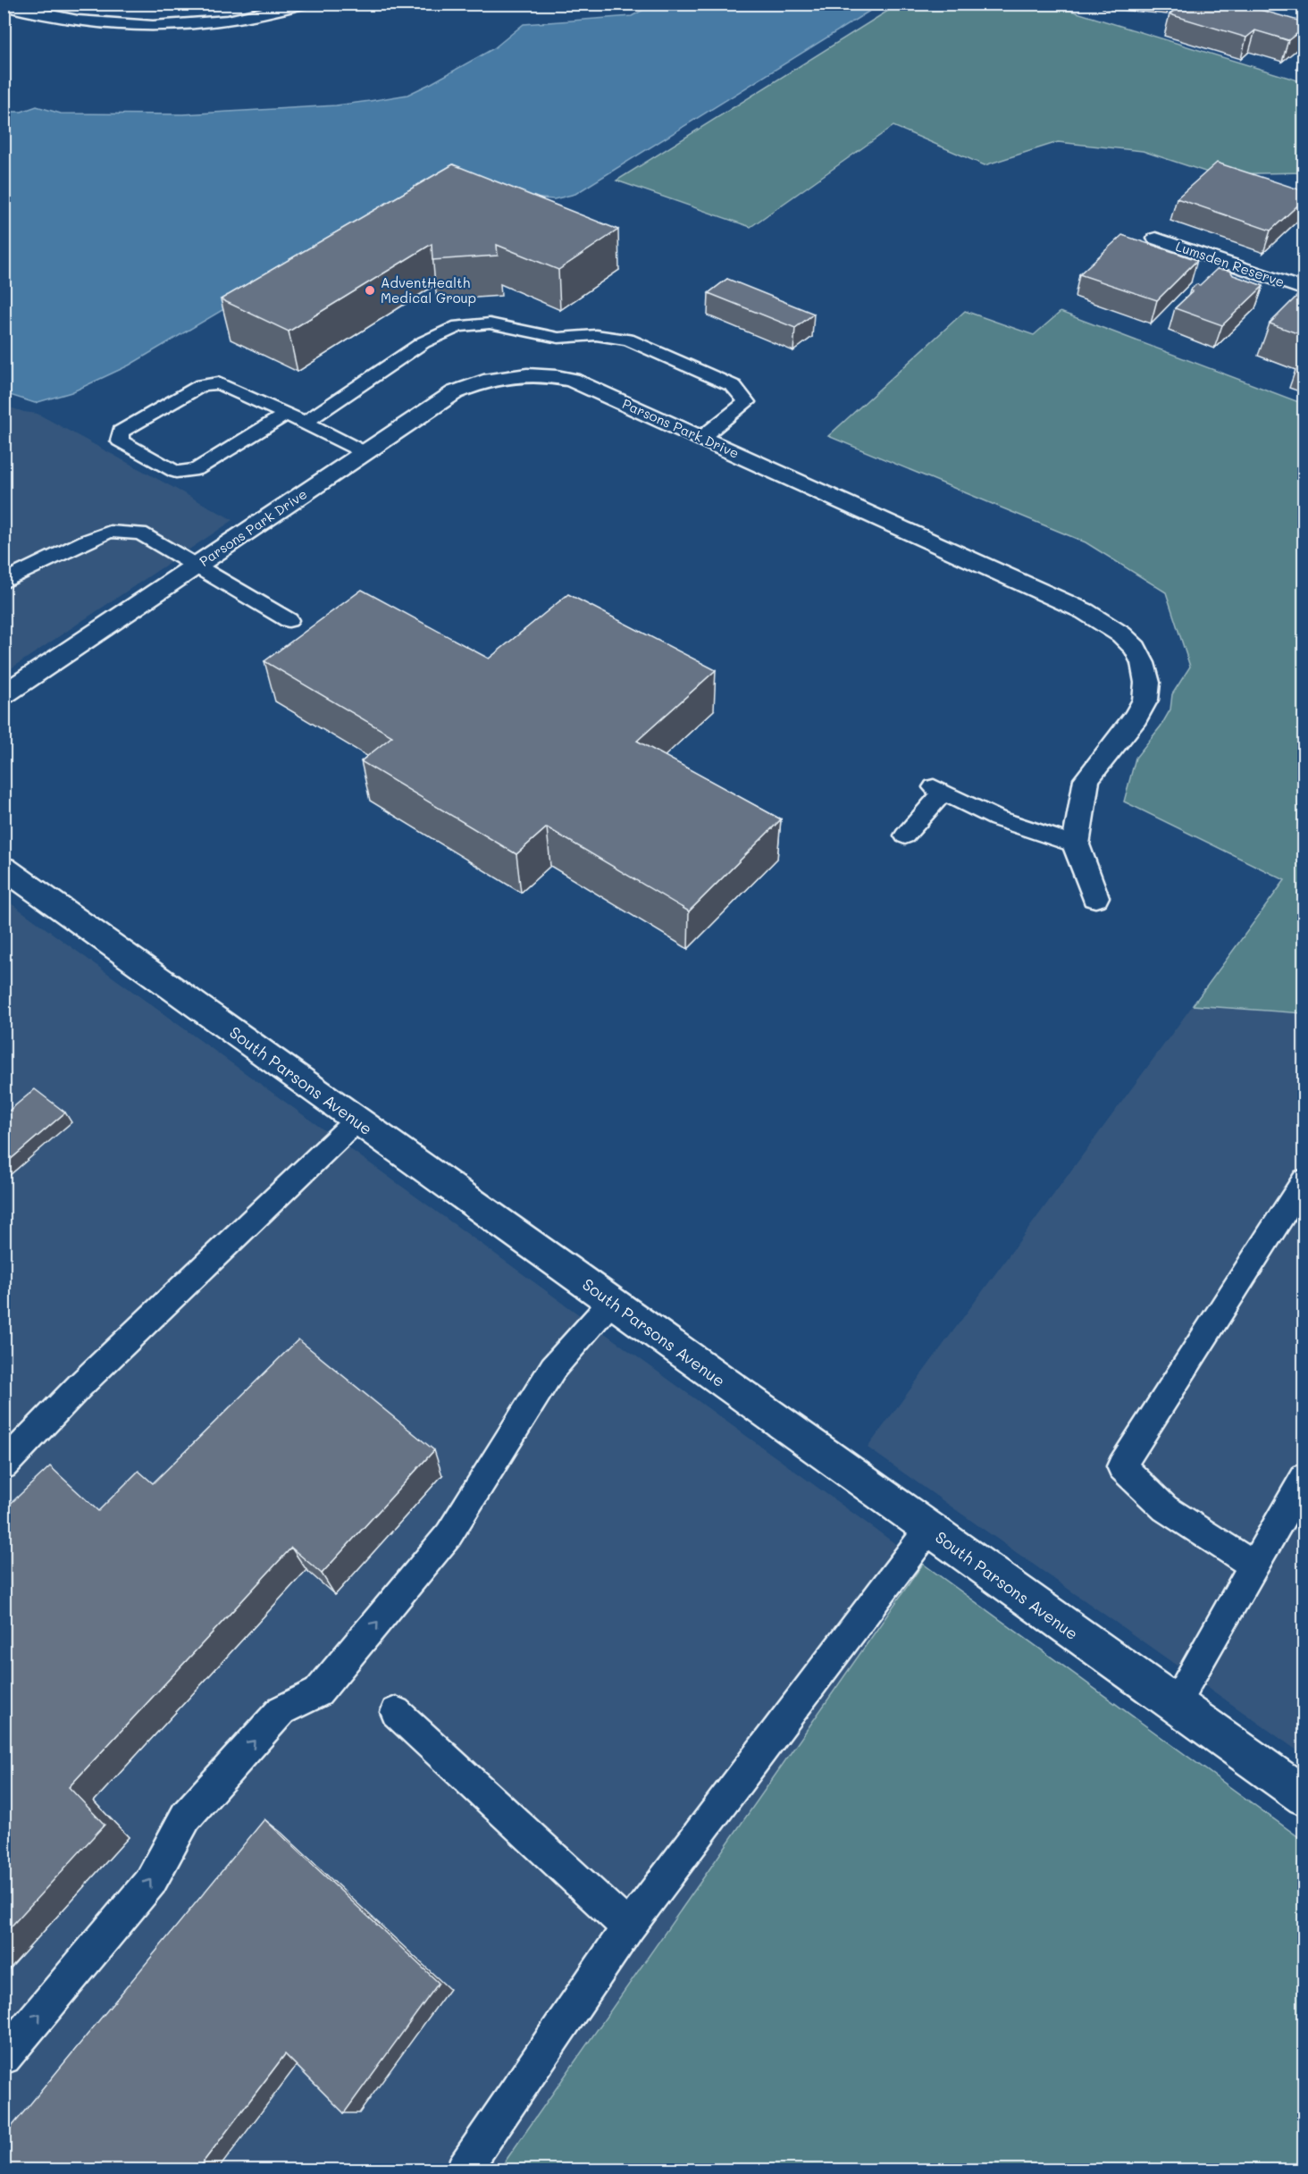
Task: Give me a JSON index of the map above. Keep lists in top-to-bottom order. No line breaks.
{"streets":{"street":["Lumsden Reserve","Parsons Park Drive","South Parsons Avenue"]},"places":["AdventHealth Medical Group"]}
